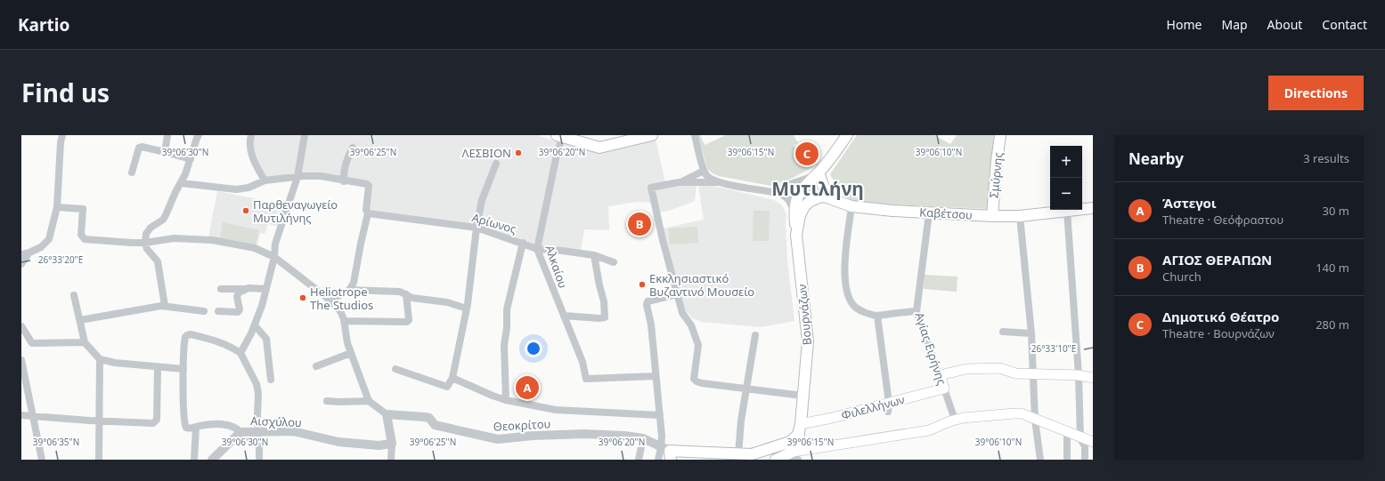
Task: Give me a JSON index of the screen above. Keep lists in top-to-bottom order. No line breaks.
{"streets":{"main road":["Σμύρνης","Καβέτσου","Βουρνάζων","Αγίας Ειρήνης","Φιλελλήνων"],"street":["Αρίωνος","Αλκαίου","Αισχύλου","Θεοκρίτου"]},"crossings":[["Σμύρνης","Καβέτσου"],["Καβέτσου","Βουρνάζων"],["Καβέτσου","Αγίας Ειρήνης"],["Αρίωνος","Αλκαίου"],["Βουρνάζων","Φιλελλήνων"],["Αγίας Ειρήνης","Φιλελλήνων"]],"districts":["Μυτιλήνη"],"places":["ΛΕΣΒΙΟΝ","Παρθεναγωγείο Μυτιλήνης","Εκκλησιαστικό Βυζαντινό Μουσείο","Heliotrope The Studios"],"page":{"header":"Kartio","nav":["Home","Map","About","Contact"],"title":"Find us","buttons":"Directions","heading":["Nearby","3 results"],"pins":["C","B","A"],"map_buttons":["+","−"],"list":[{"mark":"A","name":"Άστεγοι","note":"Theatre · Θεόφραστου","value":"30 m"},{"mark":"B","name":"ΑΓΙΟΣ ΘΕΡΑΠΩΝ","note":"Church","value":"140 m"},{"mark":"C","name":"Δημοτικό Θέατρο","note":"Theatre · Βουρνάζων","value":"280 m"}]},"coordinates":["39°06'30\"N","39°06'25\"N","39°06'20\"N","39°06'15\"N","39°06'10\"N","26°33'20\"E","26°33'10\"E","39°06'35\"N"]}
